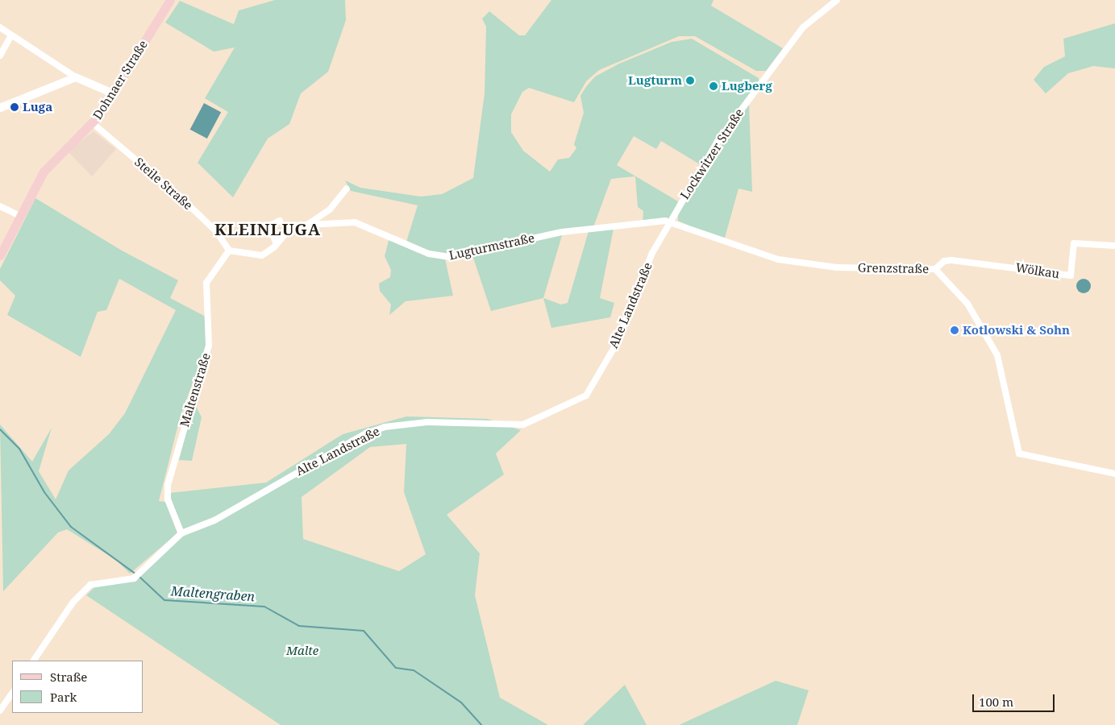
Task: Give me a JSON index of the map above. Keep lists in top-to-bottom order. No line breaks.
{"streets":{"main road":["Dohnaer Straße"],"street":["Lockwitzer Straße","Steile Straße","Lugturmstraße","Grenzstraße","Wölkau","Alte Landstraße","Maltenstraße"]},"crossings":[["Dohnaer Straße","Steile Straße"],["Lockwitzer Straße","Lugturmstraße"],["Lockwitzer Straße","Grenzstraße"],["Lockwitzer Straße","Alte Landstraße"],["Steile Straße","Maltenstraße"],["Lugturmstraße","Grenzstraße"],["Lugturmstraße","Alte Landstraße"],["Grenzstraße","Wölkau"],["Grenzstraße","Alte Landstraße"],["Alte Landstraße","Maltenstraße"]],"districts":["KLEINLUGA"],"water":["Maltengraben"],"parks":["Malte"],"places":["Lugturm","Lugberg","Luga","Kotlowski & Sohn"],"legend":["Straße","Park"],"scale_bar":"100 m"}
